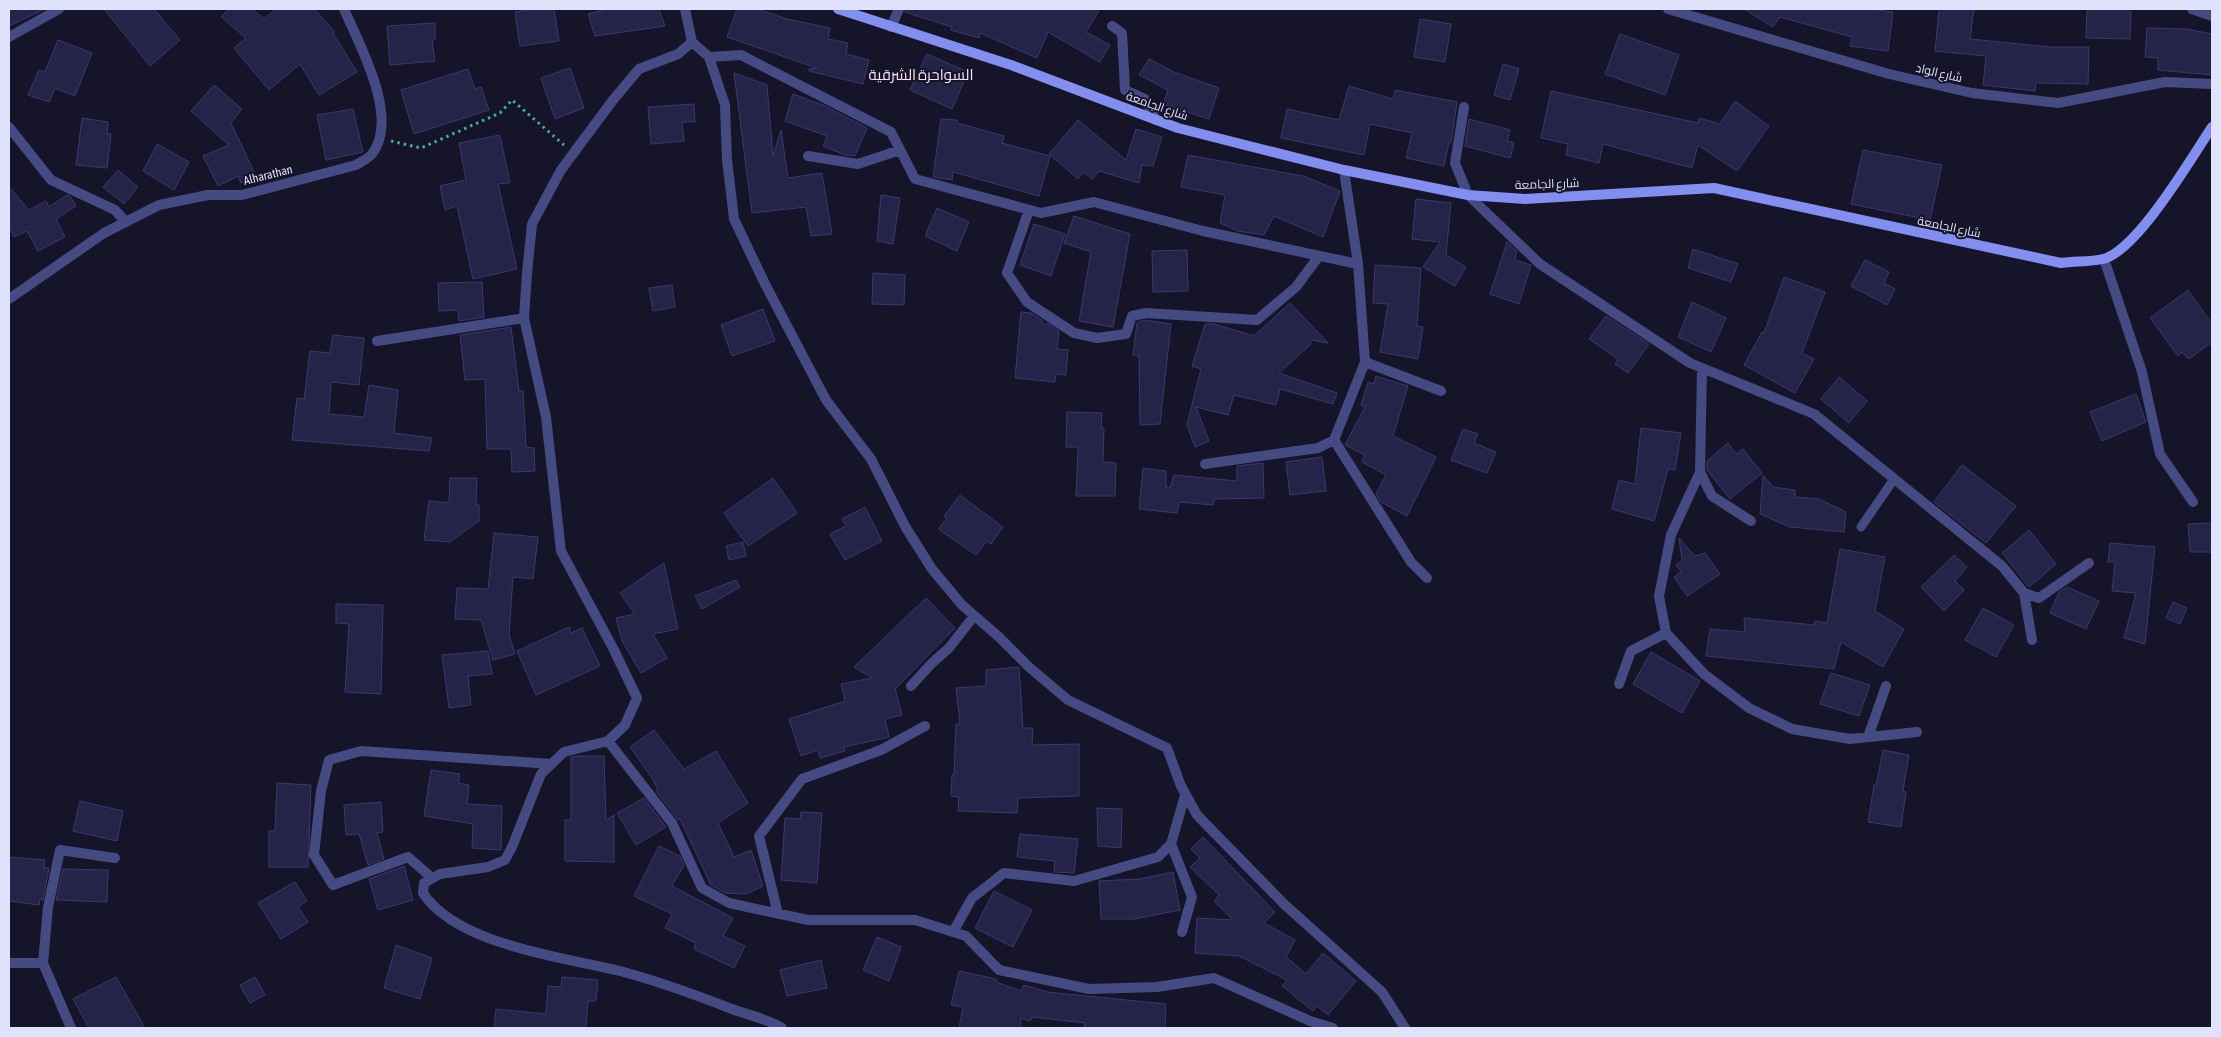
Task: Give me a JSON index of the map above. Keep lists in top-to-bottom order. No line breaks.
{"streets":{"main road":["شارع الجامعة"],"street":["شارع الواد","Alharathan"]},"districts":["السواحرة الشرقية"]}
